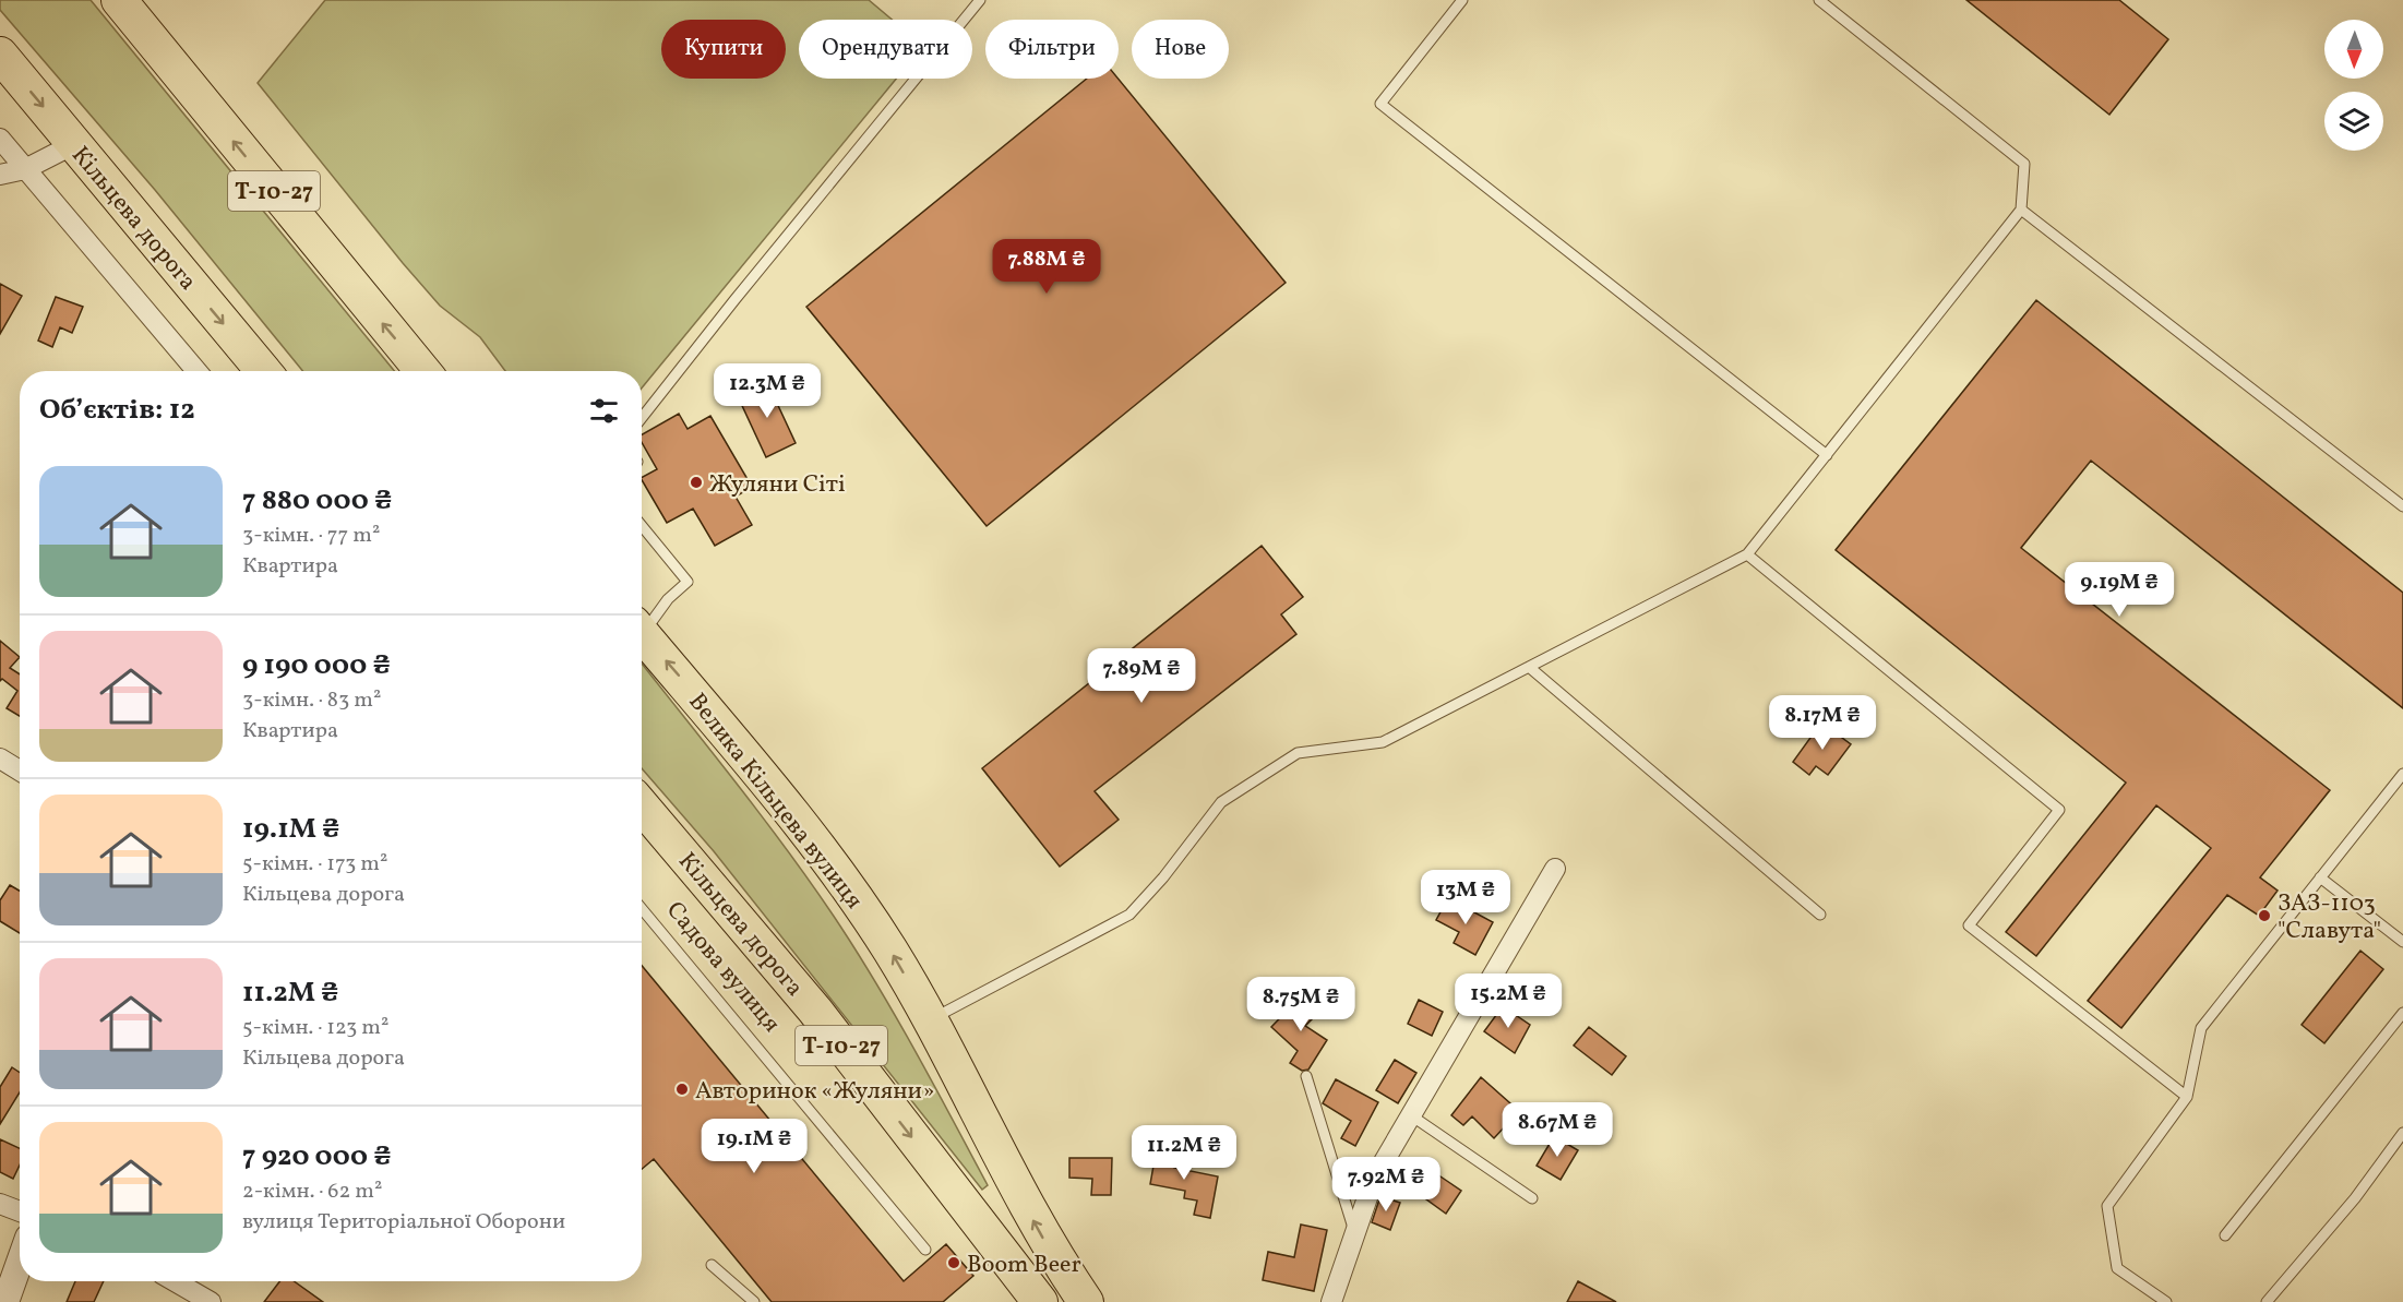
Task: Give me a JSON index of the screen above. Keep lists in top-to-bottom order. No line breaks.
{"streets":{"highway":["Т-10-27","Кільцева дорога","Велика Кільцева вулиця"],"lane":["Садова вулиця"]},"one_way":["Велика Кільцева вулиця"],"places":["Жуляни Сіті","ЗАЗ-1103 \"Славута\"","Авторинок «Жуляни»","Boom Beer"],"north":"bottom","page":{"chip":["Купити","Орендувати","Фільтри","Нове"],"price":["7.88M ₴","12.3M ₴","9.19M ₴","7.89M ₴","8.17M ₴","13M ₴","15.2M ₴","8.75M ₴","8.67M ₴","19.1M ₴","11.2M ₴","7.92M ₴"],"heading":"Об’єктів: 12","list":[{"name":"7 880 000 ₴","note":"3-кімн. · 77 m² · Квартира"},{"name":"9 190 000 ₴","note":"3-кімн. · 83 m² · Квартира"},{"name":"19.1M ₴","note":"5-кімн. · 173 m² · Кільцева дорога"},{"name":"11.2M ₴","note":"5-кімн. · 123 m² · Кільцева дорога"},{"name":"7 920 000 ₴","note":"2-кімн. · 62 m² · вулиця Територіальної Оборони"}]}}
